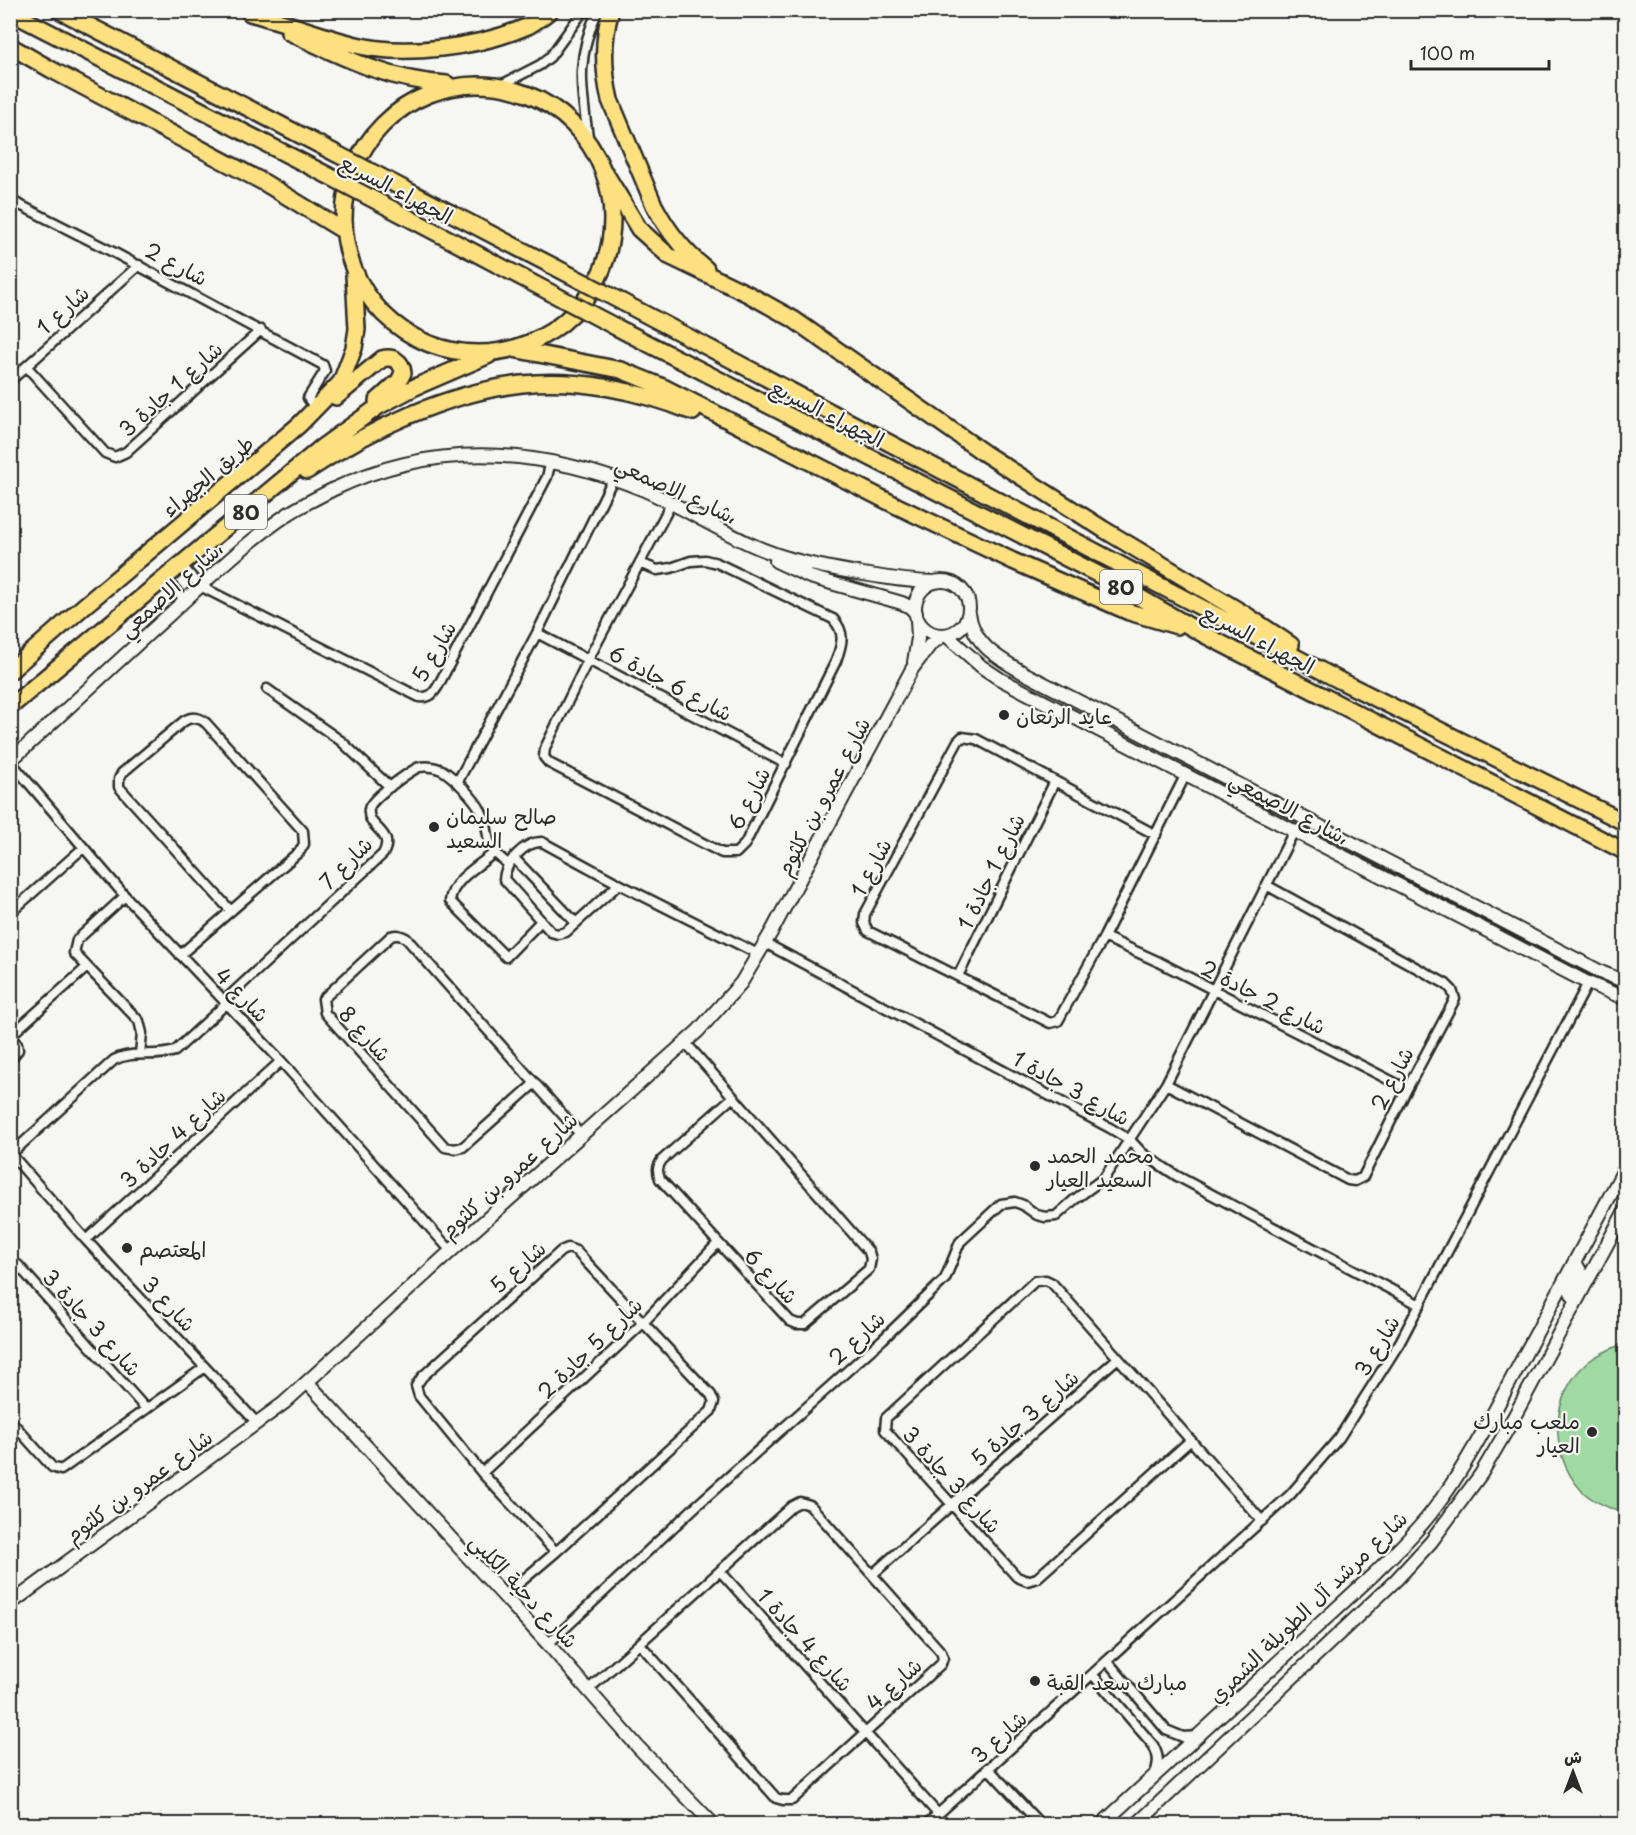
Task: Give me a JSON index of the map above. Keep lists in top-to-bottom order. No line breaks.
{"streets":{"highway":["الجهراء السريع","طريق الجهراء","80"],"street":["شارع 2","شارع 1","شارع 1 جادة 3","شارع الاصمعي،","شارع 5","شارع 6 جادة 6","شارع عمرو بن كلثوم","شارع 6","شارع 7","شارع 1 جادة 1","شارع 4","شارع 2 جادة 2","شارع 8","شارع 3 جادة 1","شارع 4 جادة 3","شارع 3","شارع 3 جادة 3","شارع 5 جادة 2","شارع 3 جادة 5","شارع دحية الكلبي","شارع مرشد آل الطويلة الشمري","شارع 4 جادة 1"]},"crossings":[["شارع 2","شارع 1"],["شارع 2","شارع 1 جادة 3"],["شارع 2","طريق الجهراء"],["شارع 2","شارع الاصمعي،"],["شارع 2","شارع 2 جادة 2"],["شارع 2","شارع 3 جادة 1"],["شارع 2","شارع دحية الكلبي"],["شارع 1","شارع 1 جادة 3"],["شارع 1","شارع الاصمعي،"],["شارع 1","شارع 1 جادة 1"],["شارع 1","شارع 2 جادة 2"],["طريق الجهراء","80"],["شارع الاصمعي،","شارع 5"],["شارع الاصمعي،","شارع عمرو بن كلثوم"],["شارع الاصمعي،","شارع 6"],["شارع الاصمعي،","شارع 4"],["شارع الاصمعي،","شارع 3"],["شارع 5","شارع 5 جادة 2"],["شارع 5","شارع دحية الكلبي"],["شارع 6 جادة 6","شارع 6"],["شارع عمرو بن كلثوم","شارع 6"],["شارع عمرو بن كلثوم","شارع 4"],["شارع عمرو بن كلثوم","شارع 8"],["شارع عمرو بن كلثوم","شارع 3 جادة 1"],["شارع عمرو بن كلثوم","شارع 3"],["شارع عمرو بن كلثوم","شارع دحية الكلبي"],["شارع 6","شارع 5 جادة 2"],["شارع 7","شارع 4"],["شارع 4","شارع 4 جادة 3"],["شارع 4","شارع 3 جادة 5"],["شارع 4","شارع دحية الكلبي"],["شارع 4","شارع 4 جادة 1"],["شارع 3 جادة 1","شارع 3"],["شارع 4 جادة 3","شارع 3"],["شارع 3","شارع 3 جادة 3"],["شارع 3","شارع 4 جادة 1"],["شارع 3 جادة 3","شارع 3 جادة 5"]],"places":["عايد الرثعان","صالح سليمان السعيد","محمد الحمد السعيد العيار","المعتصم","ملعب مبارك العيار","مبارك سعد القبة"],"scale_bar":"100 m","north":"top"}
